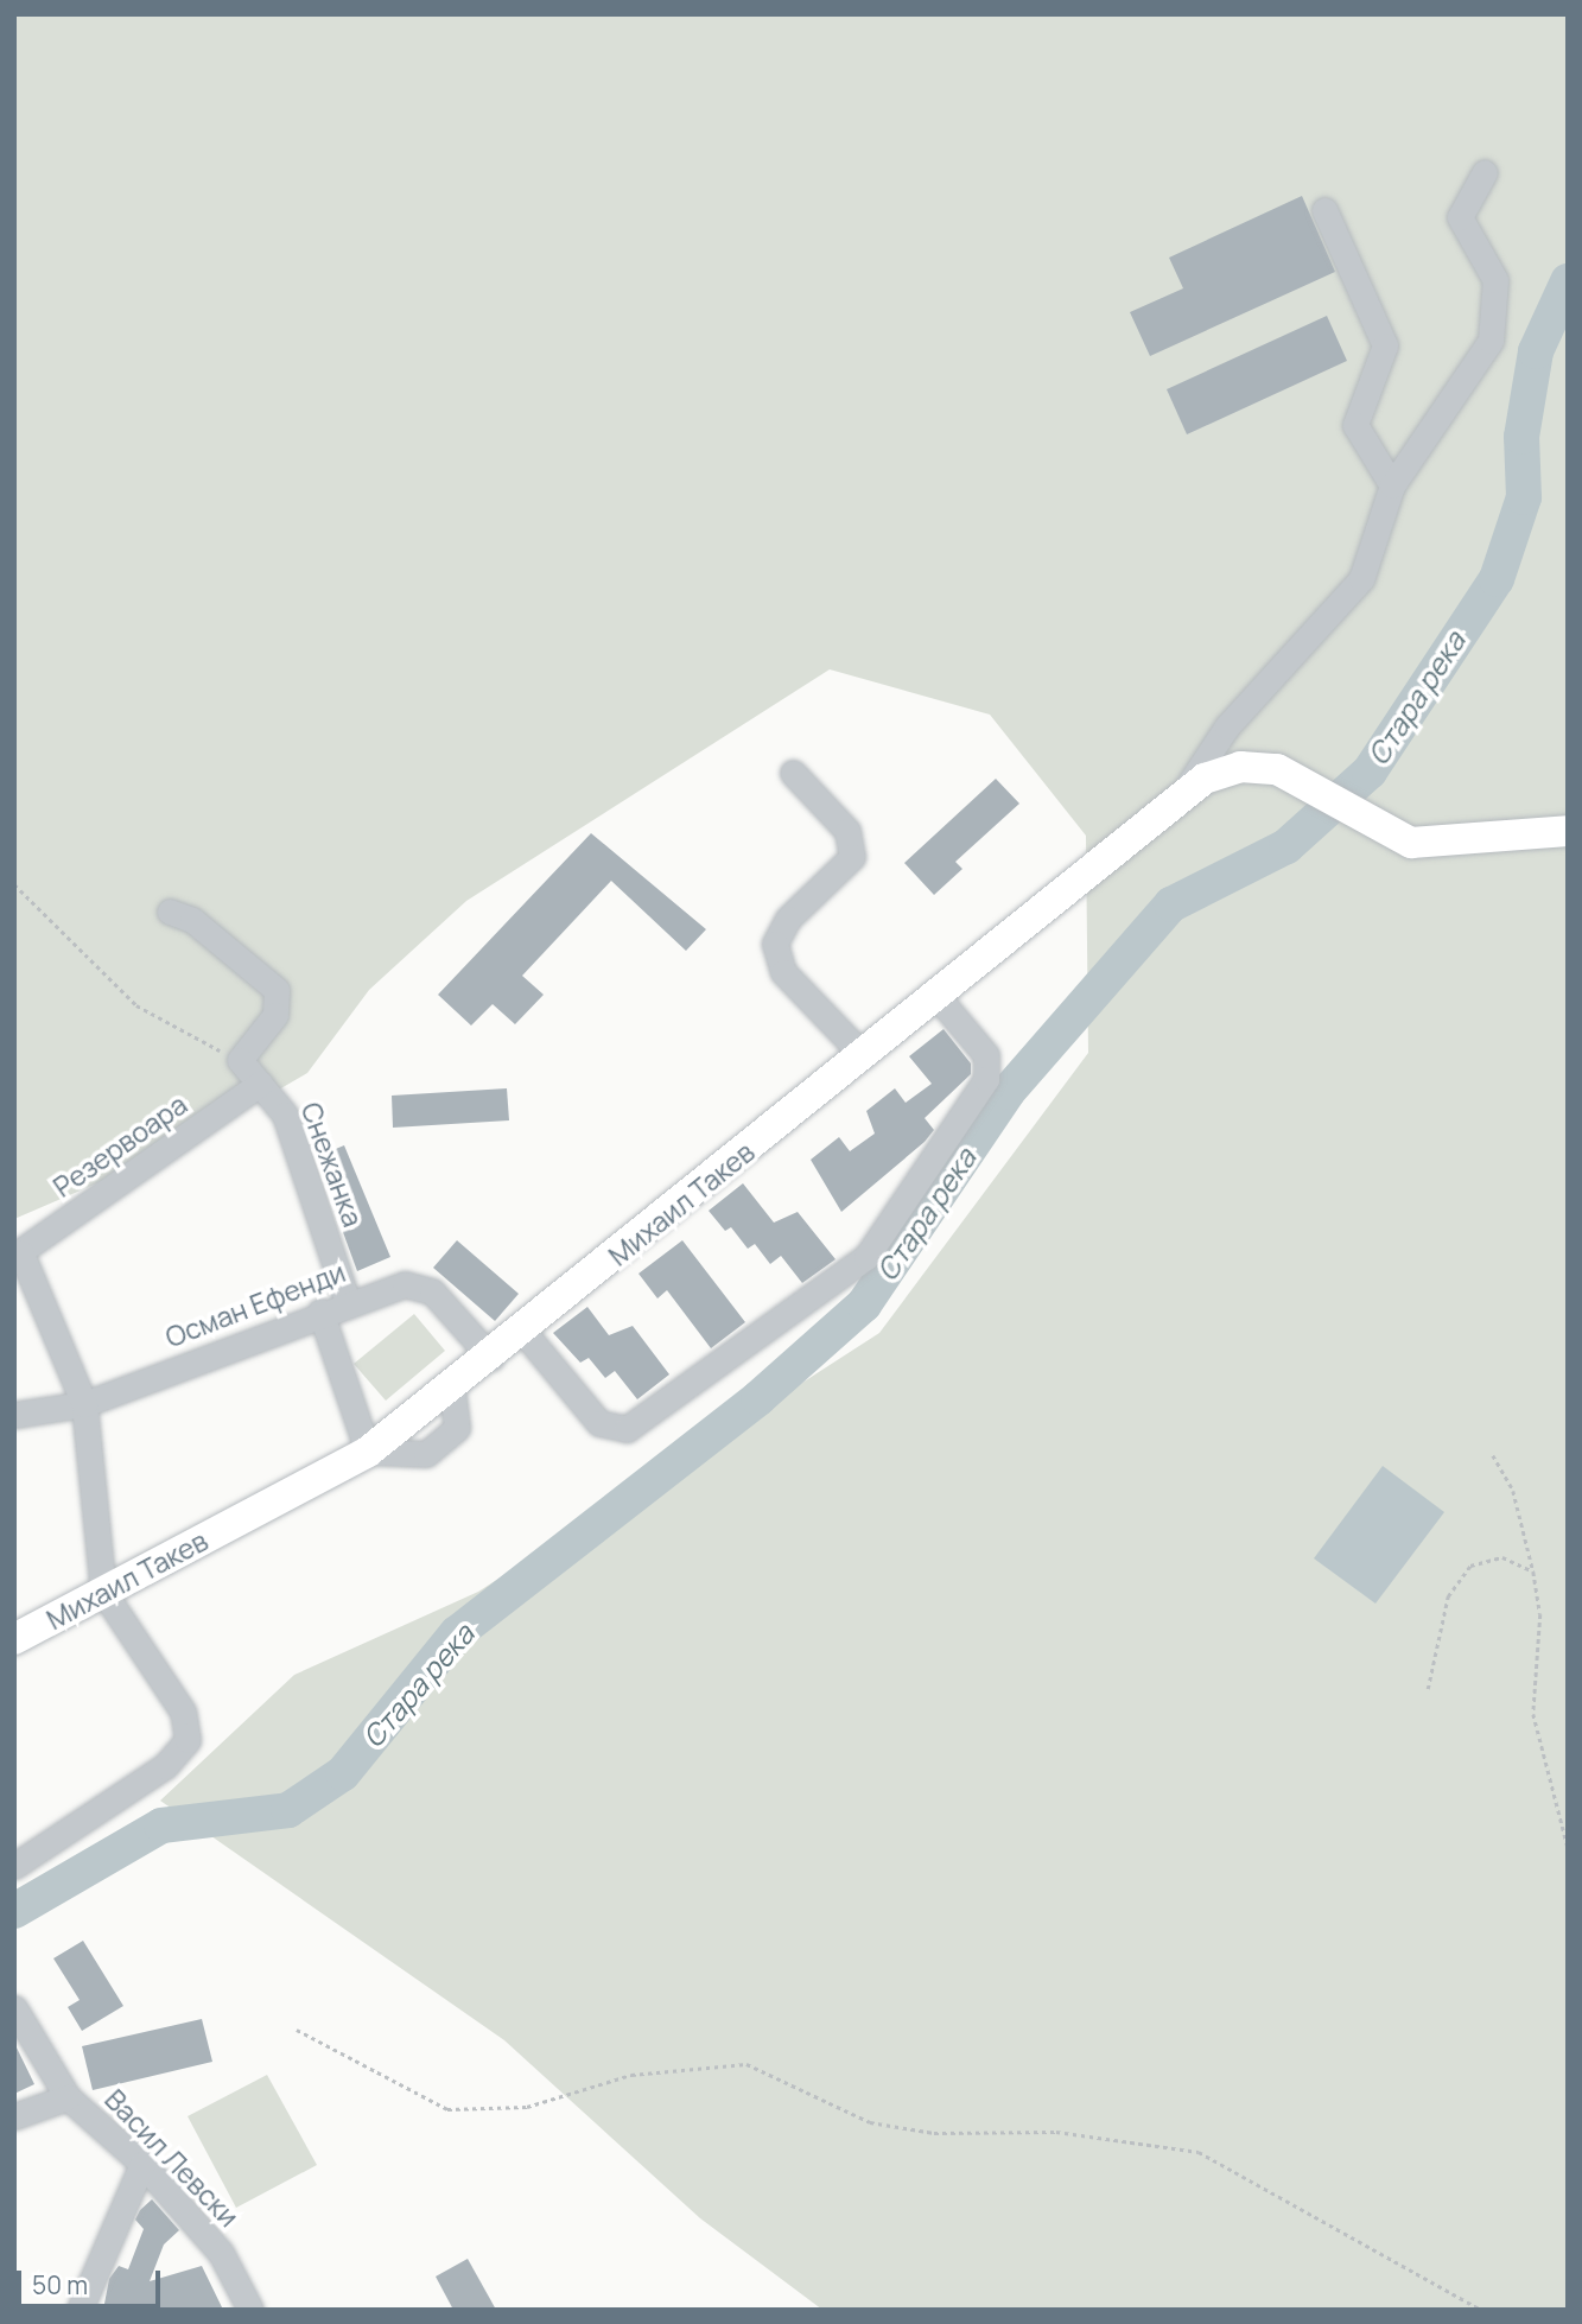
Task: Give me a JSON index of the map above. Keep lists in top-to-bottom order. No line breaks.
{"streets":{"main road":["Михаил Такев"],"street":["Резервоара","Снежанка","Осман Ефенди","Васил Левски"]},"crossings":[["Резервоара","Снежанка"],["Снежанка","Осман Ефенди"],["Михаил Такев","Осман Ефенди"]],"water":["Стара река"],"scale_bar":"50 m"}
